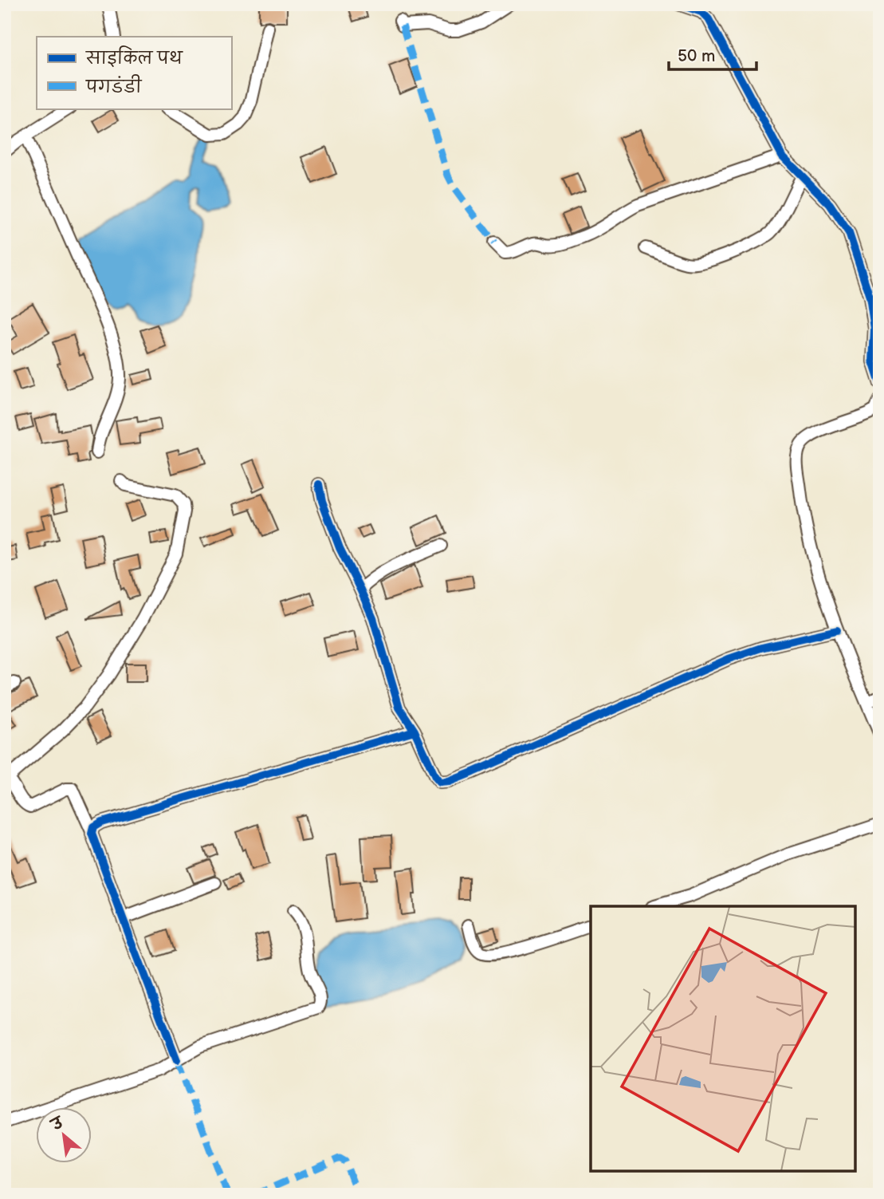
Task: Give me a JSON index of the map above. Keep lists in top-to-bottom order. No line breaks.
{"legend":["साइकिल पथ","पगडंडी"],"scale_bar":"50 m","north":"top left"}
